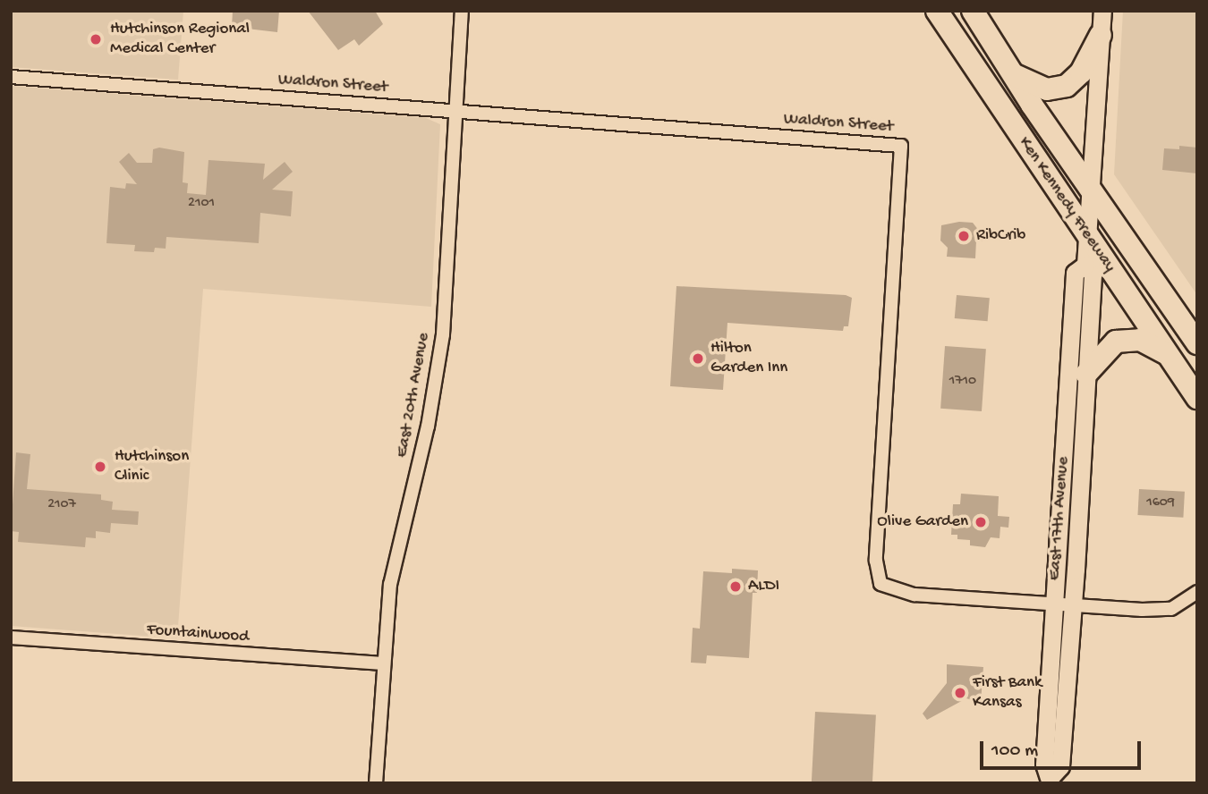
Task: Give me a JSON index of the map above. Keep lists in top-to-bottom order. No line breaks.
{"streets":{"highway":["Ken Kennedy Freeway"],"street":["Waldron Street","East 20th Avenue","East 17th Avenue","Fountainwood"]},"crossings":[["Waldron Street","East 20th Avenue"],["Waldron Street","East 17th Avenue"],["Ken Kennedy Freeway","East 17th Avenue"],["East 20th Avenue","Fountainwood"]],"places":["Hutchinson Regional Medical Center","RibCrib","Hilton Garden Inn","Hutchinson Clinic","Olive Garden","ALDI","First Bank Kansas"],"house_numbers":["2101","1710","1609","2107"],"scale_bar":"100 m"}
